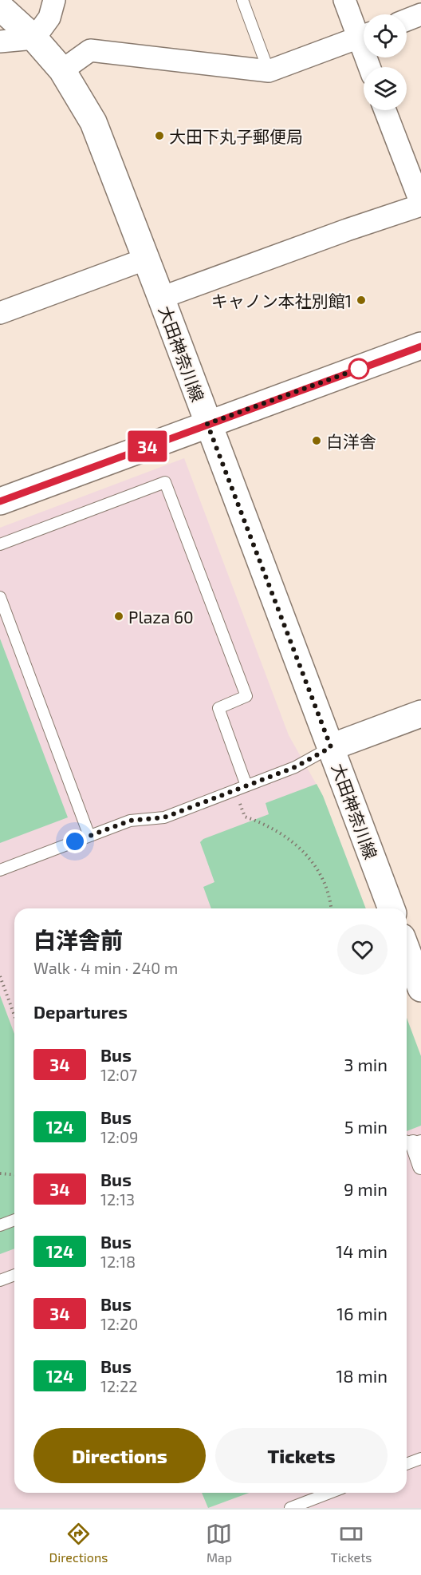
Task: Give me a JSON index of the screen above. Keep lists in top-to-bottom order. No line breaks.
{"streets":{"main road":["大田神奈川線"]},"places":["大田下丸子郵便局","キャノン本社別館1","白洋舎","Plaza 60"],"lines":["bus line 34"],"page":{"on_map":"34","heading":[["白洋舎前","Walk · 4 min · 240 m"],"Departures"],"list":[{"mark":"34","name":"Bus","note":"12:07","value":"3 min"},{"mark":"124","name":"Bus","note":"12:09","value":"5 min"},{"mark":"34","name":"Bus","note":"12:13","value":"9 min"},{"mark":"124","name":"Bus","note":"12:18","value":"14 min"},{"mark":"34","name":"Bus","note":"12:20","value":"16 min"},{"mark":"124","name":"Bus","note":"12:22","value":"18 min"}],"buttons":["Directions","Tickets"],"tabs":["Directions","Map","Tickets"]}}
